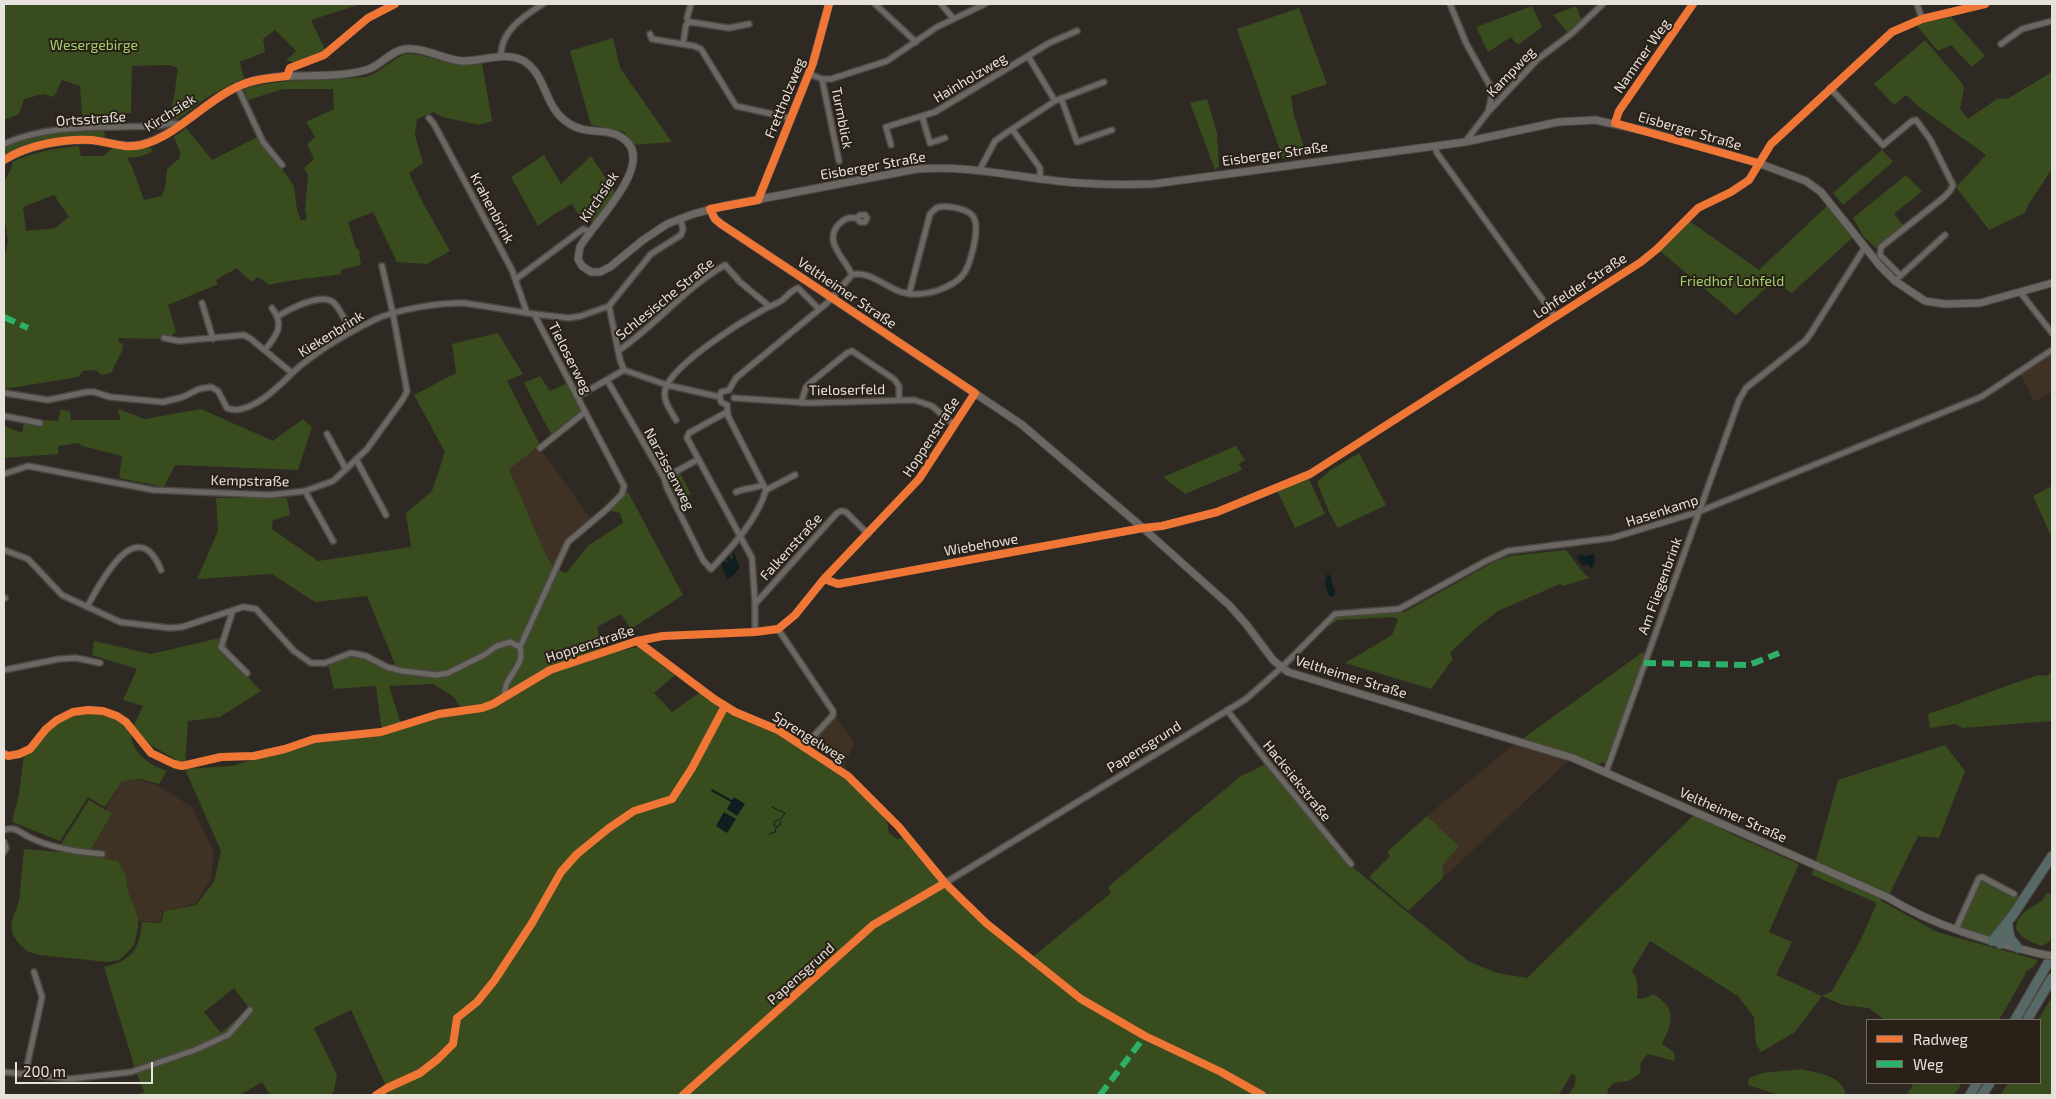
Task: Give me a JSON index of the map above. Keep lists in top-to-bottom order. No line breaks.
{"streets":{"main road":["Kirchsiek","Eisberger Straße","Veltheimer Straße"],"street":["Nammer Weg","Kampweg","Hainholzweg","Frettholzweg","Turmblick","Ortsstraße","Krahenbrink","Lohfelder Straße","Schlesische Straße","Kiekenbrink","Tieloserweg","Tieloserfeld","Hoppenstraße","Narzissenweg","Kempstraße","Hasenkamp","Wiebehowe","Falkenstraße","Am Fliegenbrink","Sprengelweg","Papensgrund","Hacksiekstraße"]},"crossings":[["Nammer Weg","Eisberger Straße"],["Kampweg","Eisberger Straße"],["Frettholzweg","Eisberger Straße"],["Kirchsiek","Ortsstraße"],["Kirchsiek","Eisberger Straße"],["Kirchsiek","Veltheimer Straße"],["Eisberger Straße","Lohfelder Straße"],["Eisberger Straße","Veltheimer Straße"],["Eisberger Straße","Am Fliegenbrink"],["Krahenbrink","Kiekenbrink"],["Lohfelder Straße","Veltheimer Straße"],["Lohfelder Straße","Wiebehowe"],["Veltheimer Straße","Hoppenstraße"],["Veltheimer Straße","Hasenkamp"],["Veltheimer Straße","Wiebehowe"],["Veltheimer Straße","Am Fliegenbrink"],["Veltheimer Straße","Papensgrund"],["Kiekenbrink","Tieloserweg"],["Kiekenbrink","Kempstraße"],["Tieloserfeld","Hoppenstraße"],["Hoppenstraße","Wiebehowe"],["Hoppenstraße","Falkenstraße"],["Hoppenstraße","Sprengelweg"],["Narzissenweg","Falkenstraße"],["Hasenkamp","Am Fliegenbrink"],["Hasenkamp","Papensgrund"],["Sprengelweg","Papensgrund"],["Papensgrund","Hacksiekstraße"]],"parks":["Wesergebirge","Friedhof Lohfeld"],"legend":["Radweg","Weg"],"scale_bar":"200 m"}
